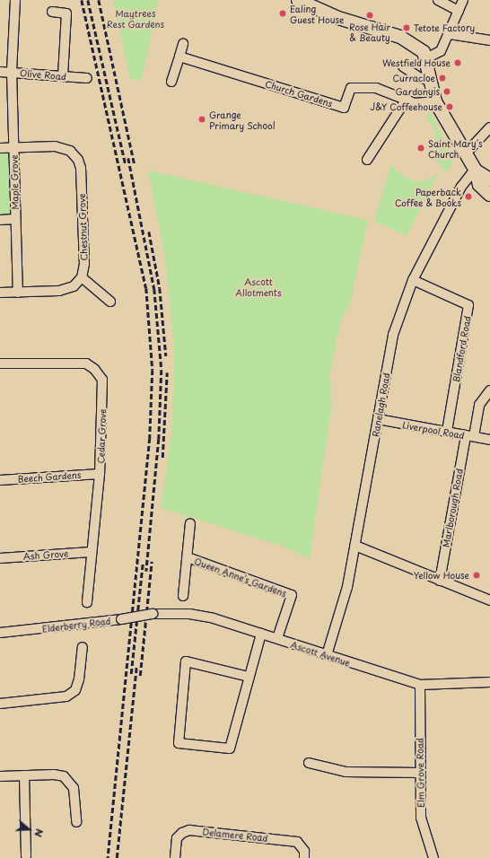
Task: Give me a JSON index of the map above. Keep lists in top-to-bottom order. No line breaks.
{"streets":{"street":["Olive Road","Church Gardens","Maple Grove","Chestnut Grove","Blandford Road","Ranelagh Road","Liverpool Road","Cedar Grove","Beech Gardens","Marlborough Road","Ash Grove","Queen Anne's Gardens","Elderberry Road","Ascott Avenue","Elm Grove Road","Delamere Road"]},"crossings":[["Olive Road","Maple Grove"],["Maple Grove","Chestnut Grove"],["Blandford Road","Ranelagh Road"],["Blandford Road","Liverpool Road"],["Ranelagh Road","Liverpool Road"],["Ranelagh Road","Ascott Avenue"],["Liverpool Road","Marlborough Road"],["Cedar Grove","Beech Gardens"],["Cedar Grove","Ash Grove"],["Queen Anne's Gardens","Ascott Avenue"],["Elderberry Road","Ascott Avenue"],["Ascott Avenue","Elm Grove Road"]],"parks":["Maytrees Rest Gardens","Ascott Allotments"],"places":["Ealing Guest House","Rose Hair & Beauty","Tetote Factory","Westfield House","Curracloe","Gardonyis","J&Y Coffeehouse","Grange Primary School","Saint Mary's Church","Paperback Coffee & Books","Yellow House"],"north":"right"}
